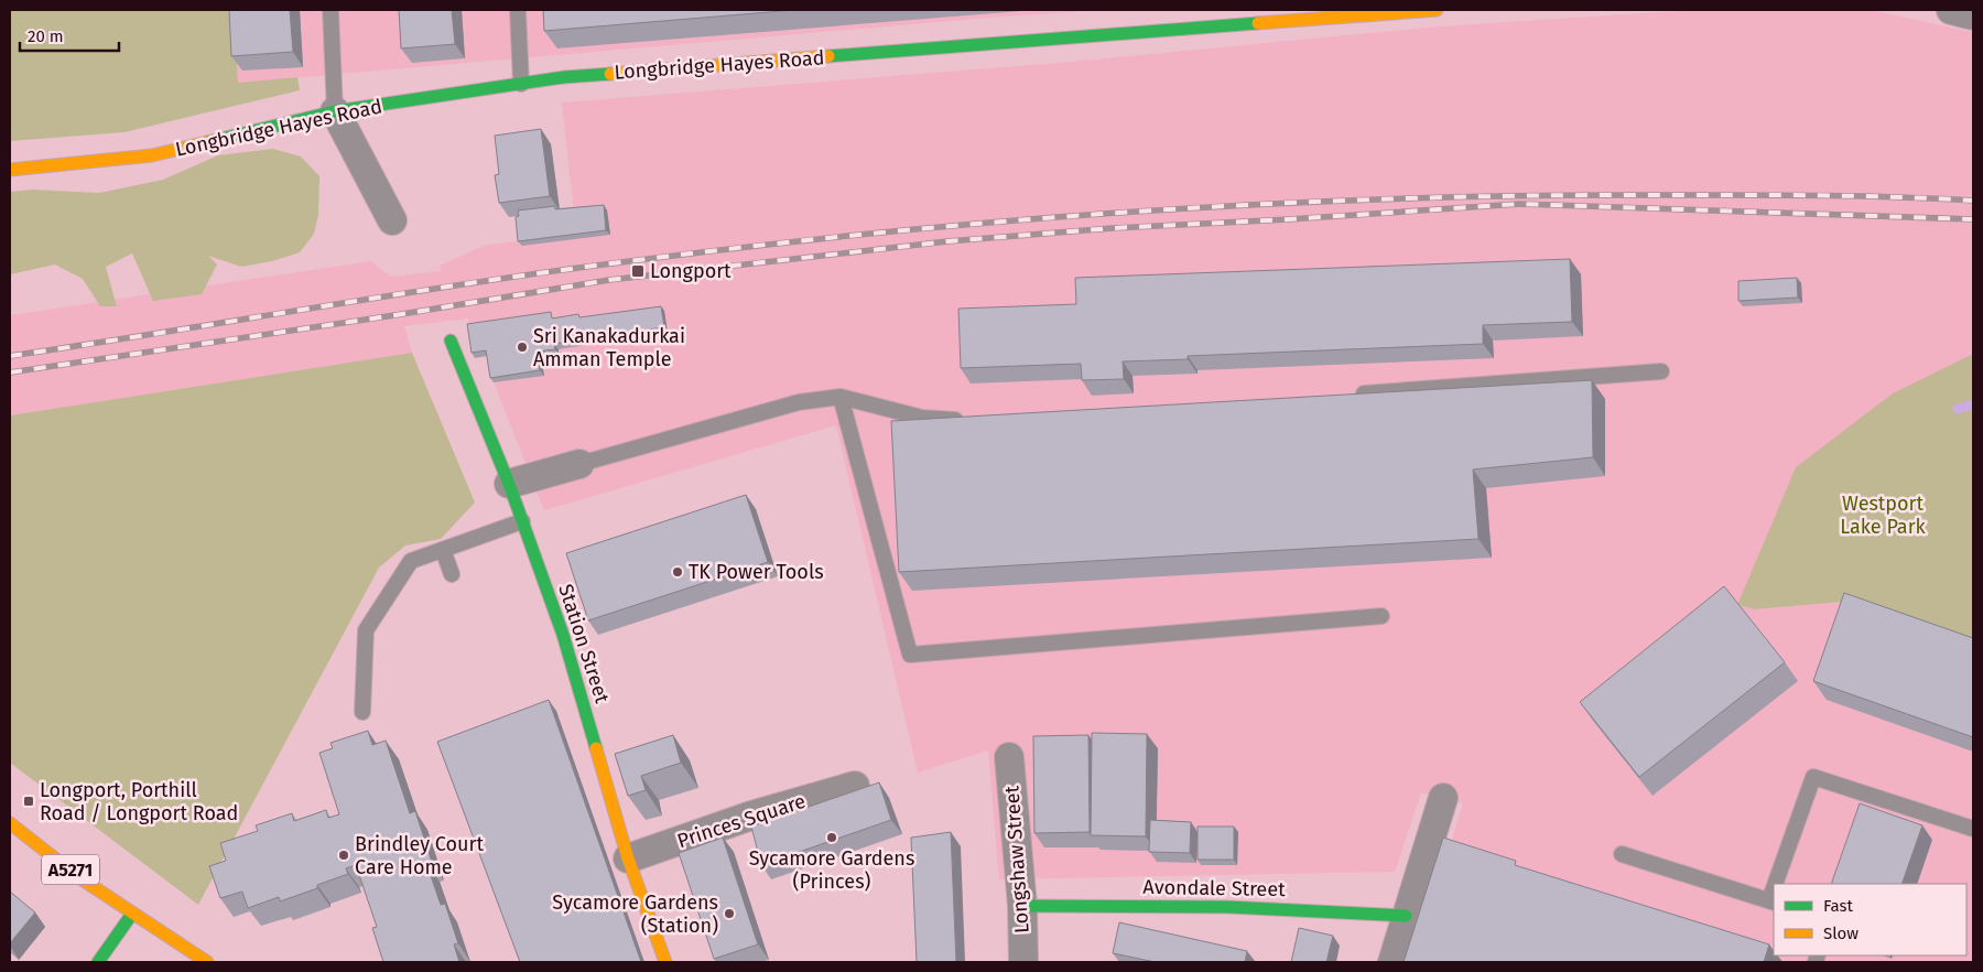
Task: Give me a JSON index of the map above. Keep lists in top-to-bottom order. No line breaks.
{"streets":{"street":["Longbridge Hayes Road","Station Street","Princes Square","Longshaw Street","A5271","Avondale Street"]},"crossings":[["Station Street","Princes Square"],["Longshaw Street","Avondale Street"]],"parks":["Westport Lake Park"],"places":{"transit":["Longport","Longport, Porthill Road / Longport Road"],"other":["Sri Kanakadurkai Amman Temple","TK Power Tools","Sycamore Gardens (Princes)","Brindley Court Care Home","Sycamore Gardens (Station)"]},"legend":["Fast","Slow"],"scale_bar":"20 m"}
